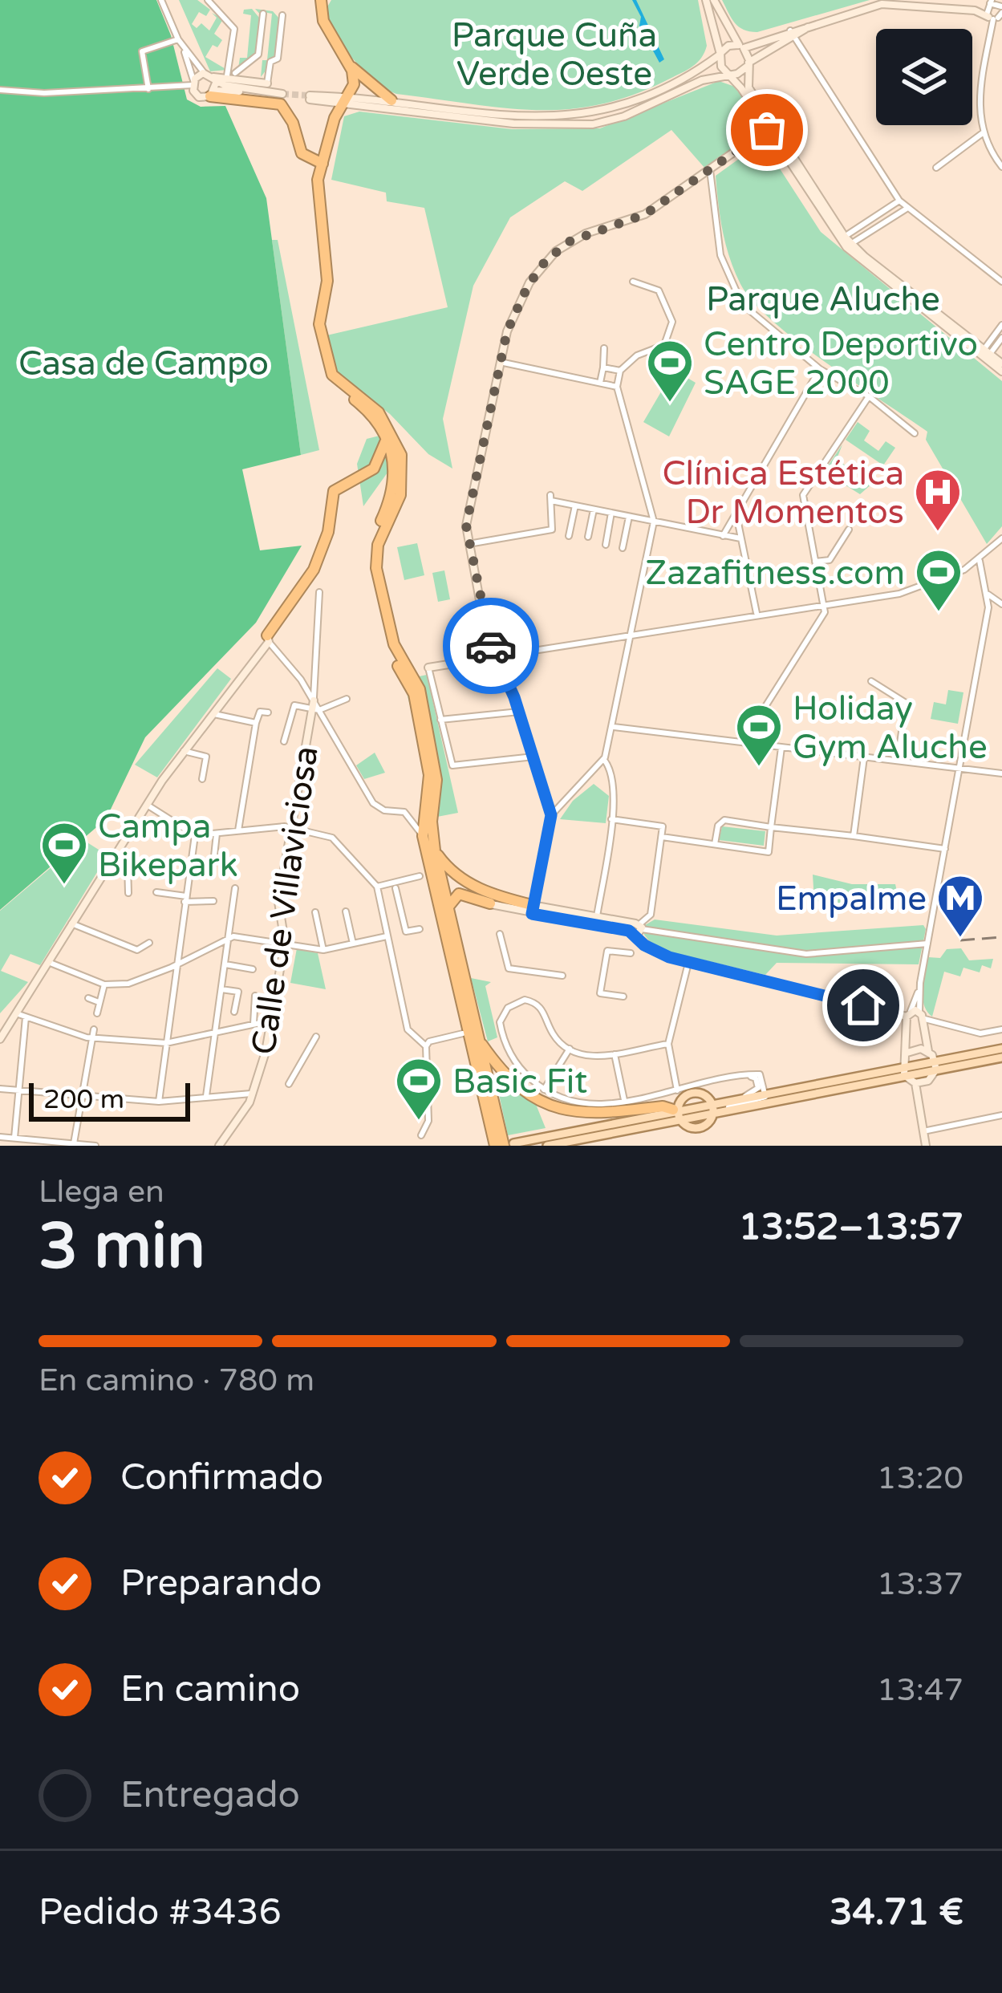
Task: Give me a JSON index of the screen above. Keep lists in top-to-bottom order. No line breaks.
{"streets":{"street":["Calle de Villaviciosa"]},"parks":["Parque Cuña Verde Oeste","Parque Aluche","Casa de Campo"],"places":{"sports":["Centro Deportivo SAGE 2000","Zazafitness.com","Holiday Gym Aluche","Campa Bikepark","Basic Fit"],"hospital":["Clínica Estética Dr Momentos"],"metro station":["Empalme"]},"scale_bar":"200 m","page":{"scale":"200 m","heading":["3 min","Llega en","13:52–13:57"],"panel":["Pedido #3436","34.71 €"],"bar":"En camino · 780 m","list":[["Confirmado","13:20"],["Preparando","13:37"],["En camino","13:47"],"Entregado"]}}
